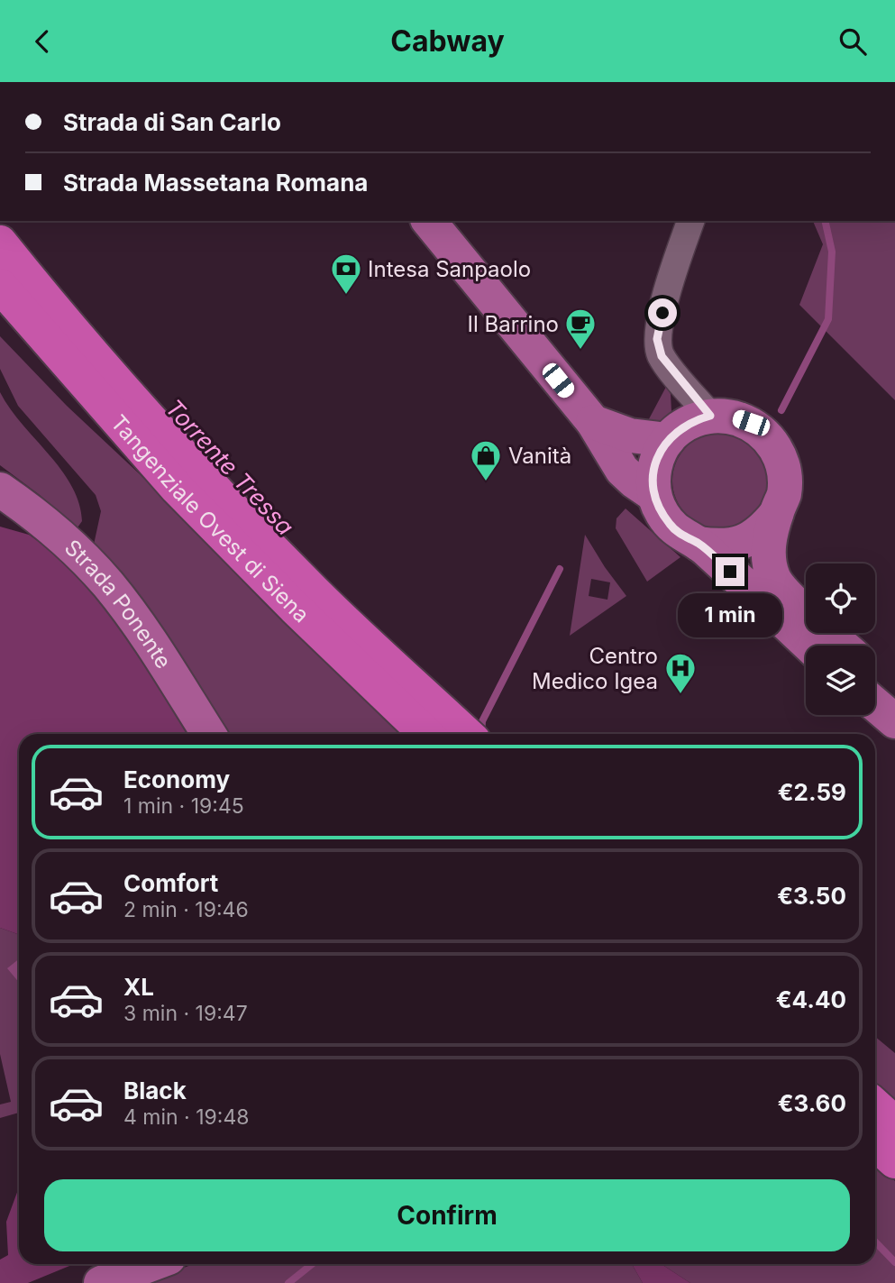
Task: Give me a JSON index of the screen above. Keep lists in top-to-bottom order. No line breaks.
{"streets":{"highway":["Tangenziale Ovest di Siena"],"main road":["Strada Ponente"]},"water":["Torrente Tressa"],"places":{"bank":["Intesa Sanpaolo"],"cafe":["Il Barrino"],"shop":["Vanità"],"hospital":["Centro Medico Igea"]},"page":{"header":"Cabway","banner":["Strada di San Carlo","Strada Massetana Romana"],"bubble":"1 min","list":[{"name":"Economy","note":"1 min · 19:45","value":"€2.59"},{"name":"Comfort","note":"2 min · 19:46","value":"€3.50"},{"name":"XL","note":"3 min · 19:47","value":"€4.40"},{"name":"Black","note":"4 min · 19:48","value":"€3.60"}],"buttons":"Confirm"}}
